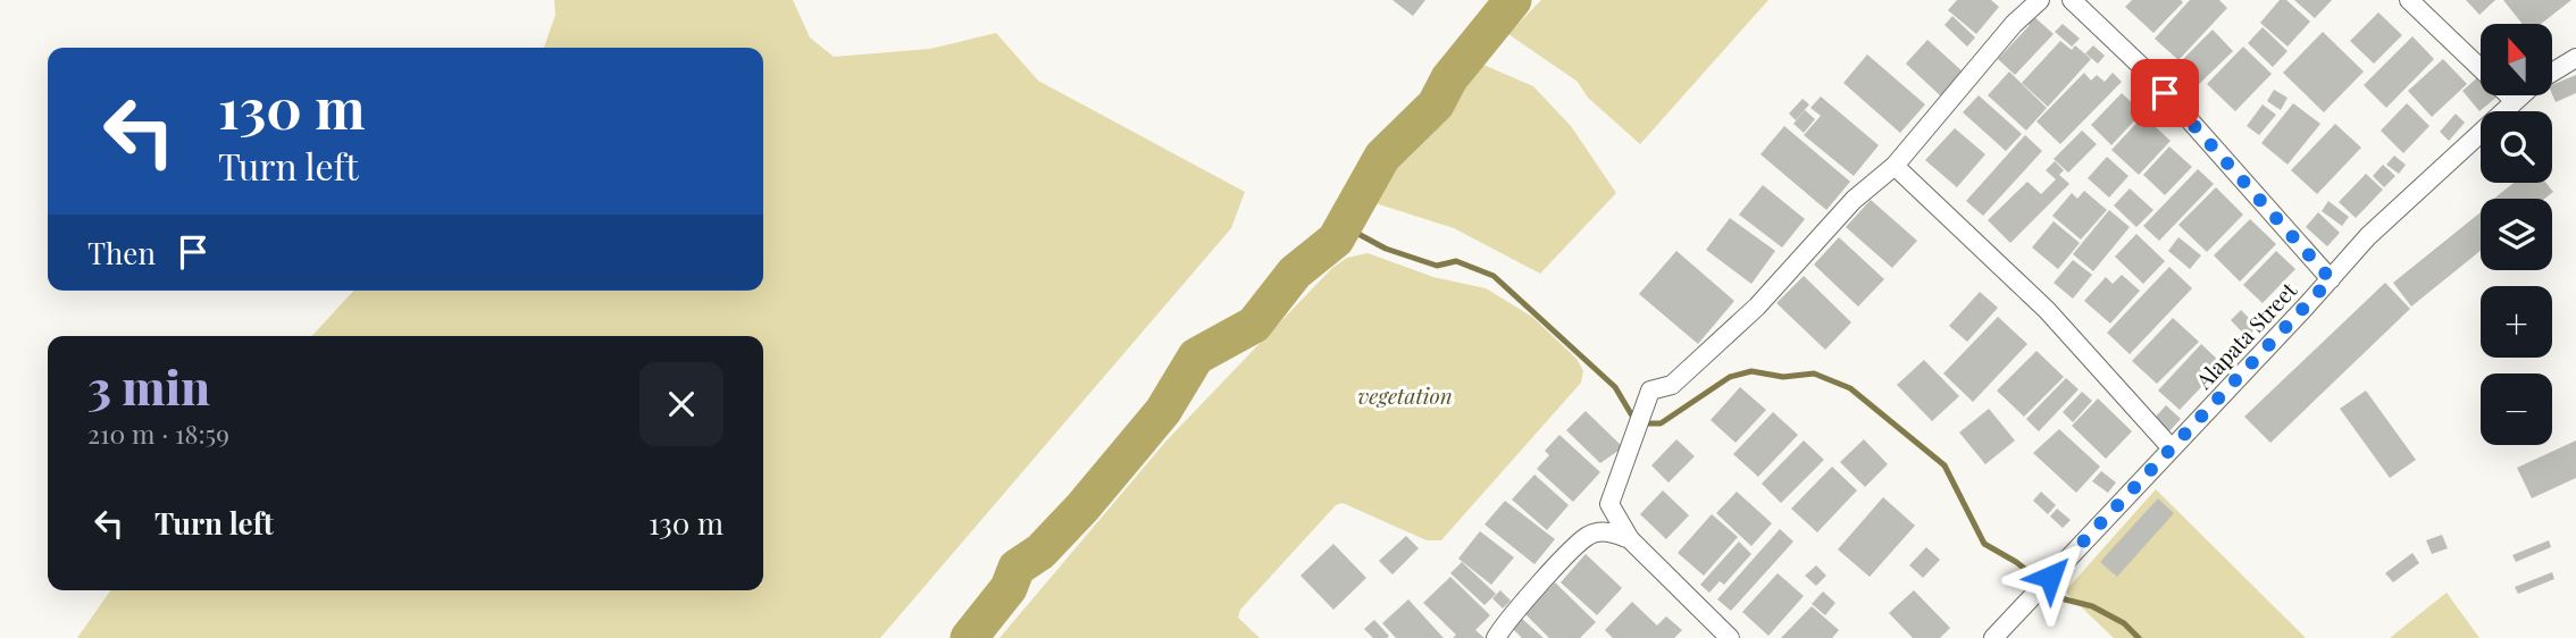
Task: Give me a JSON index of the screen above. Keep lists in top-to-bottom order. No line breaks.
{"streets":{"street":["Alapata Street"]},"parks":["vegetation"],"north":"top","page":{"map_buttons":["+","−"],"turn":["130 m","Turn left"],"then":"Then","heading":["3 min","210 m · 18:59"],"list":[{"name":"Turn left","value":"130 m"}]}}
